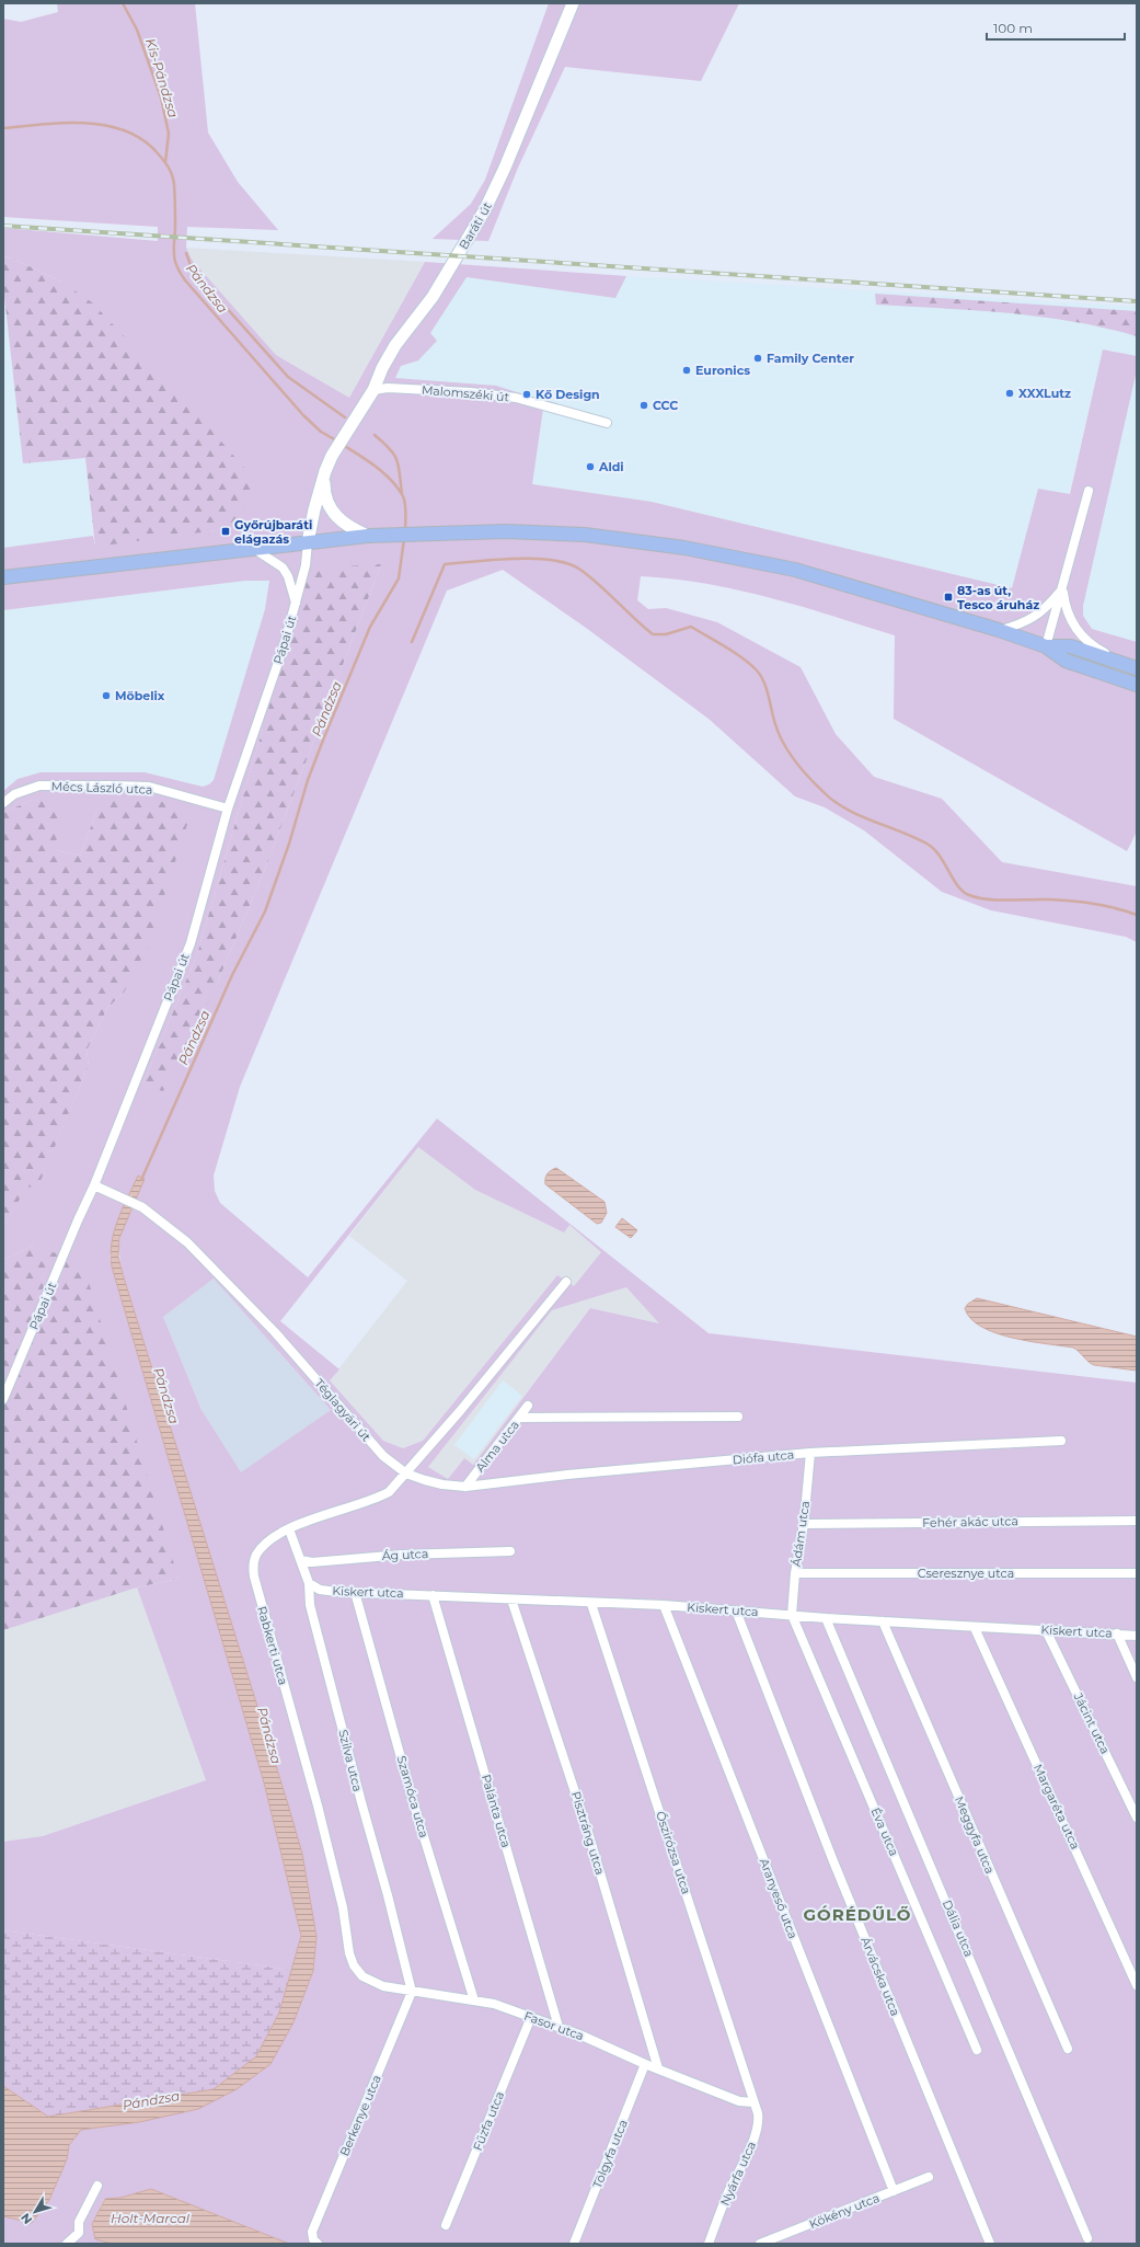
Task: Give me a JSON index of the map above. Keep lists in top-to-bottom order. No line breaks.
{"streets":{"street":["Baráti út","Malomszéki út","Pápai út","Mécs László utca","Téglagyári út","Alma utca","Diófa utca","Fehér akác utca","Ádám utca","Ág utca","Cseresznye utca","Kiskert utca","Rabkerti utca","Jácint utca","Szilva utca","Szamóca utca","Margaréta utca","Palánta utca","Éva utca","Pisztráng utca","Meggyfa utca","Őszirózsa utca","Aranyeső utca","Dália utca","Árvácska utca","Fasor utca","Berkenye utca","Fűzfa utca","Tölgyfa utca","Nyárfa utca","Kökény utca"]},"crossings":[["Baráti út","Malomszéki út"],["Pápai út","Mécs László utca"],["Pápai út","Téglagyári út"],["Téglagyári út","Rabkerti utca"],["Alma utca","Diófa utca"],["Diófa utca","Ádám utca"],["Fehér akác utca","Ádám utca"],["Ádám utca","Cseresznye utca"],["Ádám utca","Kiskert utca"],["Ádám utca","Éva utca"],["Ág utca","Szilva utca"],["Kiskert utca","Jácint utca"],["Kiskert utca","Szilva utca"],["Kiskert utca","Szamóca utca"],["Kiskert utca","Margaréta utca"],["Kiskert utca","Palánta utca"],["Kiskert utca","Éva utca"],["Kiskert utca","Pisztráng utca"],["Kiskert utca","Meggyfa utca"],["Kiskert utca","Őszirózsa utca"],["Kiskert utca","Aranyeső utca"],["Kiskert utca","Dália utca"],["Kiskert utca","Árvácska utca"],["Rabkerti utca","Szilva utca"],["Rabkerti utca","Fasor utca"],["Szilva utca","Fasor utca"],["Szilva utca","Berkenye utca"],["Szamóca utca","Fasor utca"],["Palánta utca","Fasor utca"],["Pisztráng utca","Fasor utca"],["Őszirózsa utca","Fasor utca"],["Őszirózsa utca","Nyárfa utca"],["Aranyeső utca","Kökény utca"],["Fasor utca","Berkenye utca"],["Fasor utca","Fűzfa utca"],["Fasor utca","Tölgyfa utca"],["Fasor utca","Nyárfa utca"]],"districts":["GÓRÉDŰLŐ"],"water":["Kis-Pándzsa","Pándzsa","Holt-Marcal"],"places":{"other":["Family Center","Euronics","XXXLutz","Kő Design","CCC","Aldi","Möbelix"],"transit":["Győrújbaráti elágazás","83-as út, Tesco áruház"]},"scale_bar":"100 m","north":"bottom left"}
